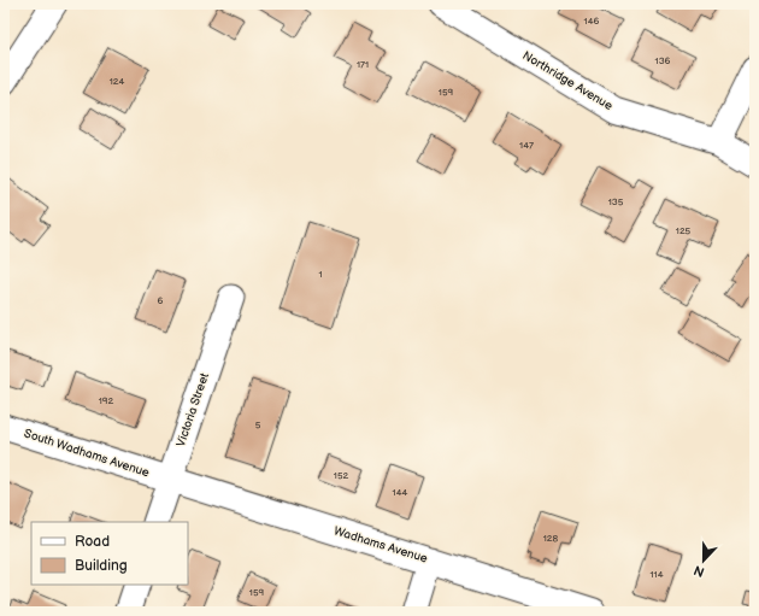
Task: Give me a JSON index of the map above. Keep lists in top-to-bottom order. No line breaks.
{"streets":{"street":["Northridge Avenue","Victoria Street","South Wadhams Avenue","Wadhams Avenue"]},"crossings":[["Victoria Street","South Wadhams Avenue"],["Victoria Street","Wadhams Avenue"],["South Wadhams Avenue","Wadhams Avenue"]],"house_numbers":["146","136","171","124","159","147","135","125","1","6","192","5","152","144","128","114","159"],"legend":["Road","Building"],"north":"bottom"}
